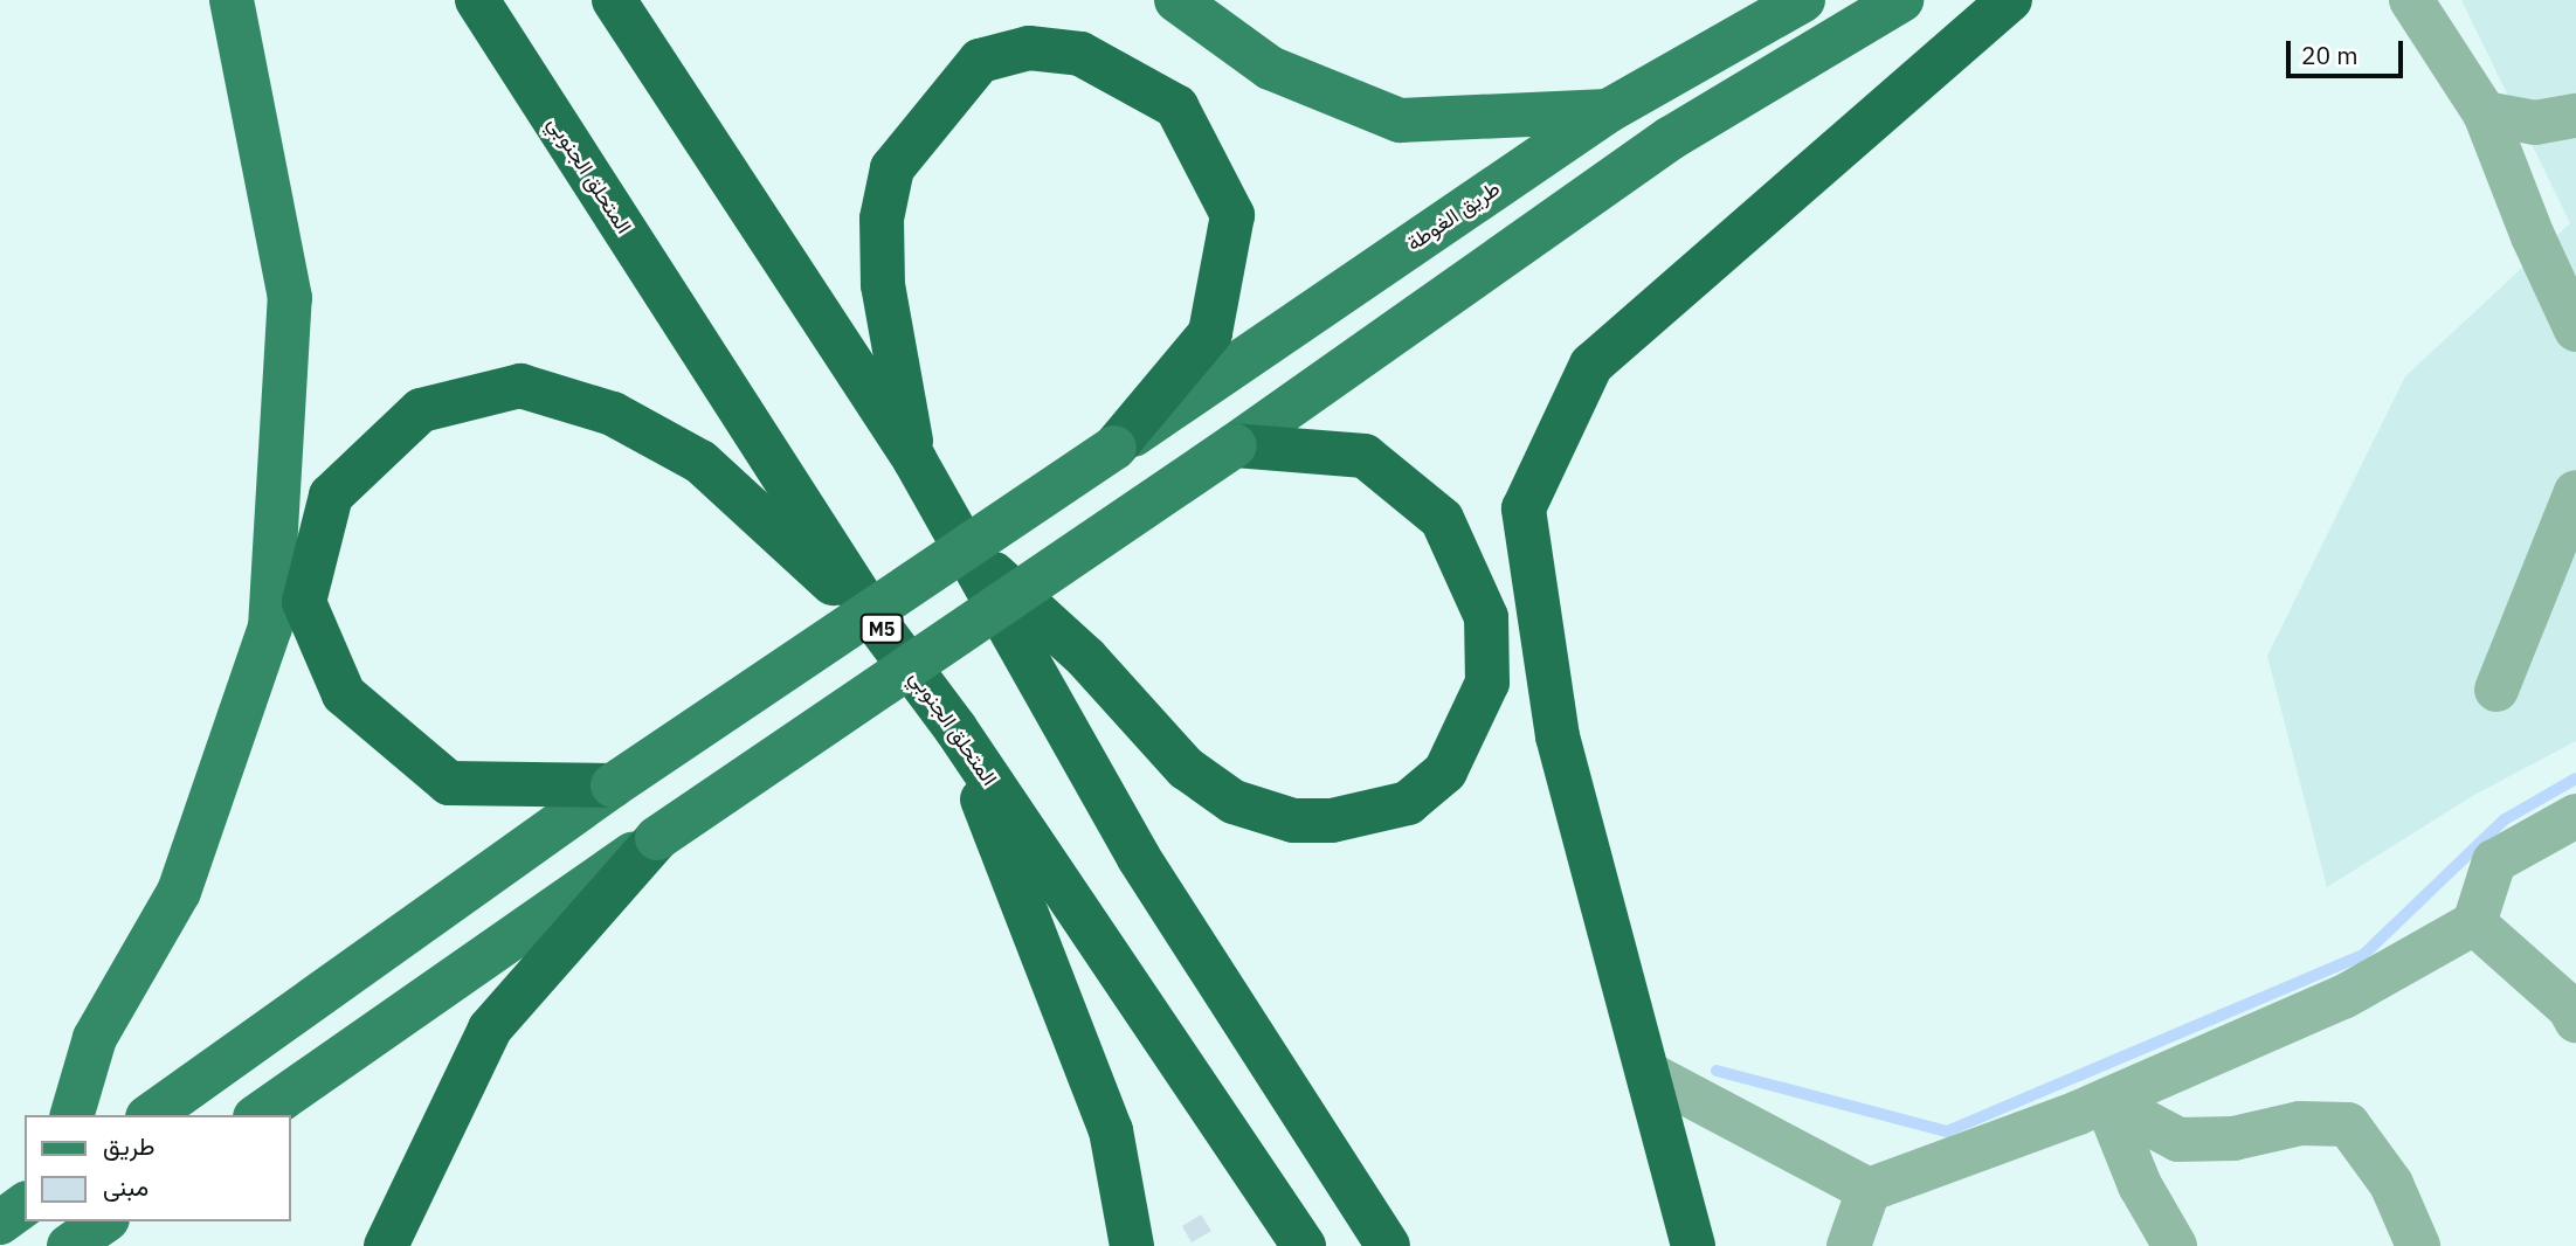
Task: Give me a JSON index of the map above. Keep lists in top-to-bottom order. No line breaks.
{"streets":{"highway":["المتحلق الجنوبي","M5"],"main road":["طريق الغوطة"]},"legend":["طريق","مبنى"],"scale_bar":"20 m"}
